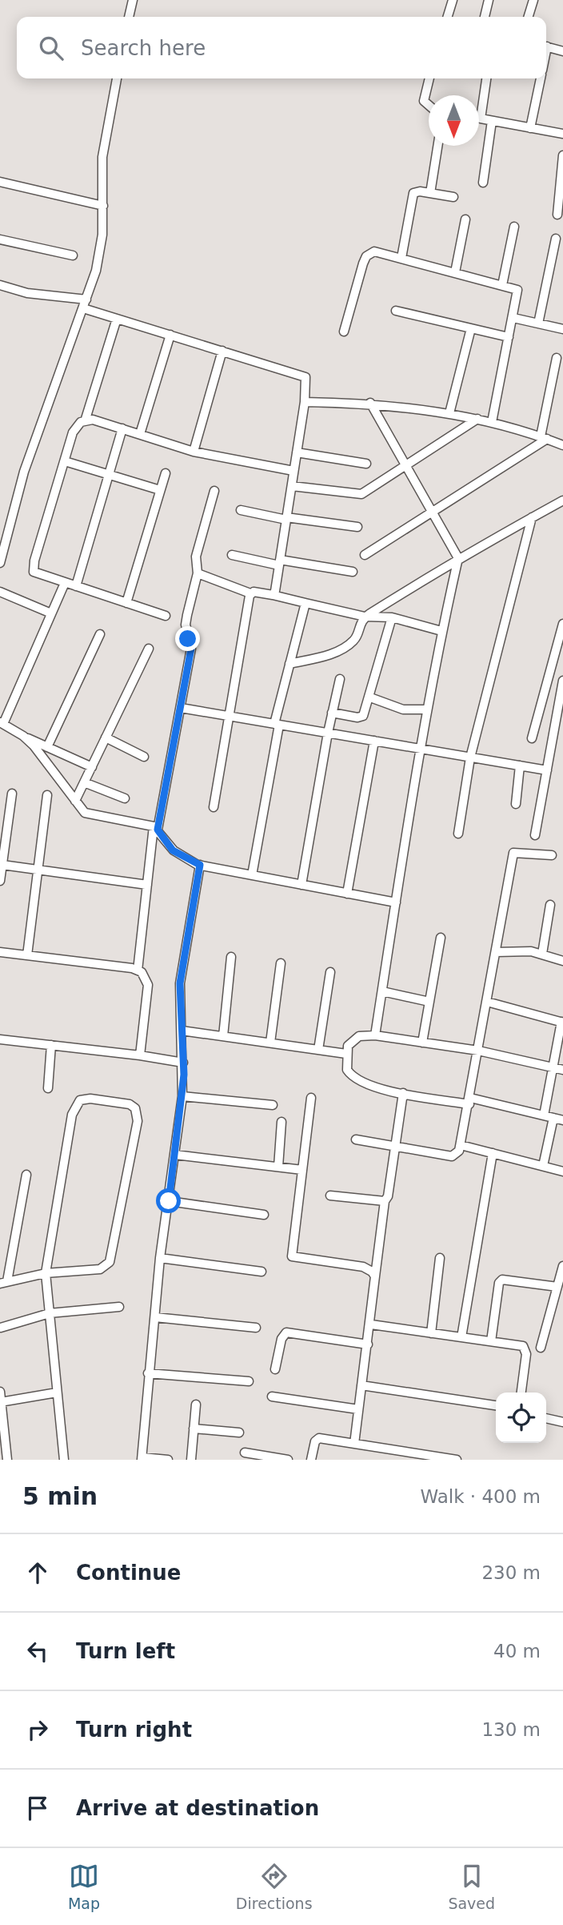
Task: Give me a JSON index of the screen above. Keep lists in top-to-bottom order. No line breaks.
{"north":"bottom","page":{"search":"Search here","heading":["5 min","Walk · 400 m"],"list":[["Continue","230 m"],["Turn left","40 m"],["Turn right","130 m"],"Arrive at destination"],"nav":["Map","Directions","Saved"]}}
